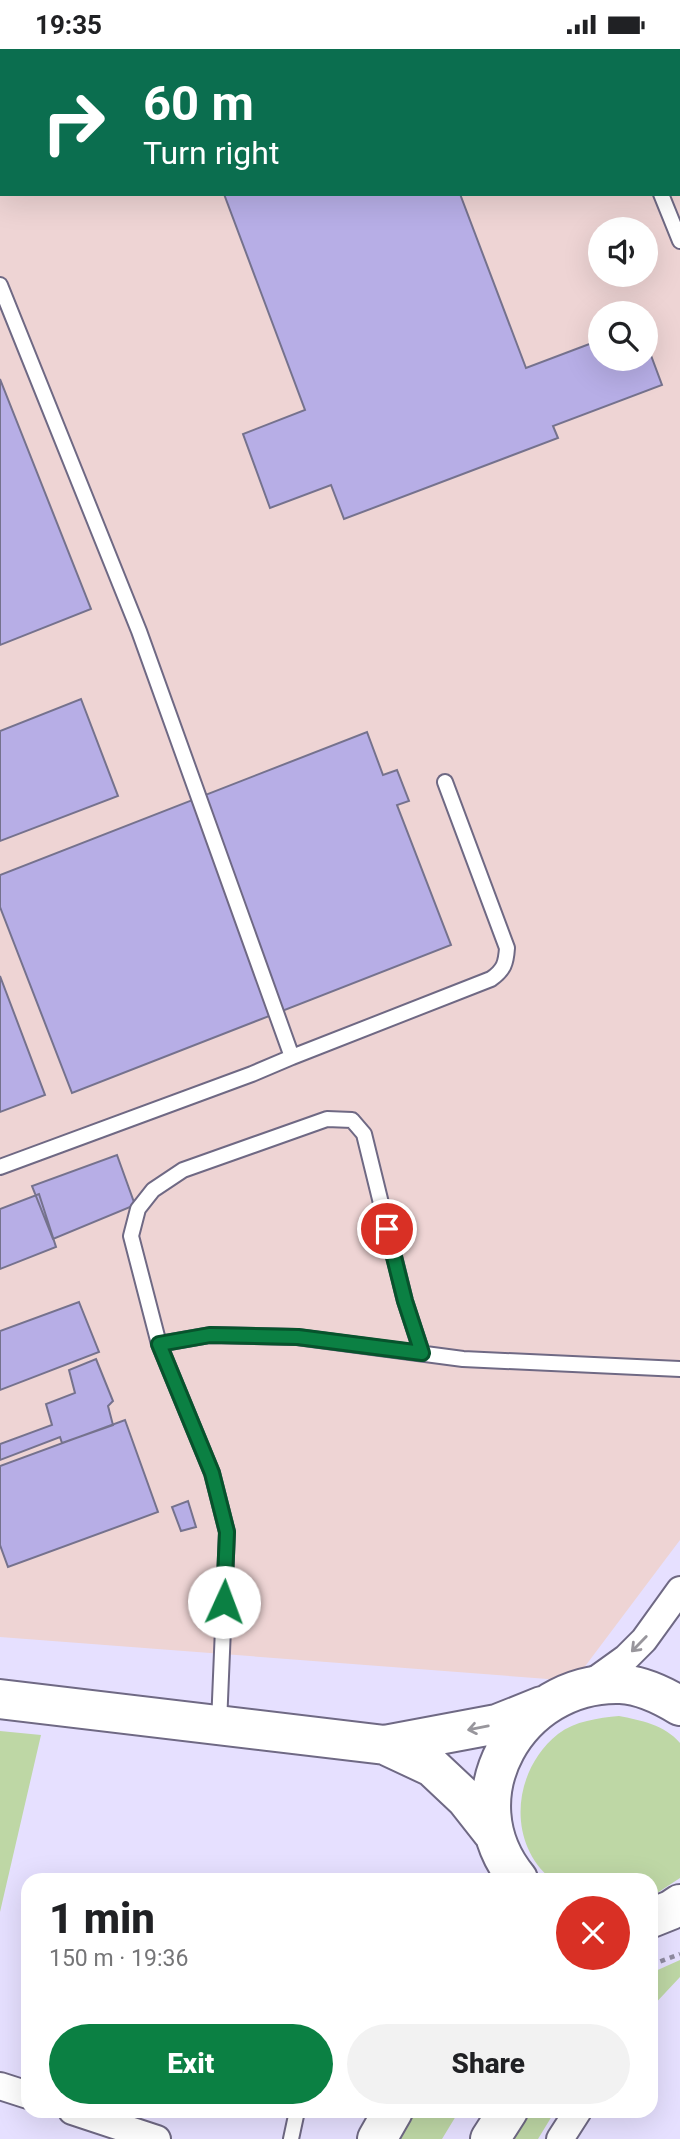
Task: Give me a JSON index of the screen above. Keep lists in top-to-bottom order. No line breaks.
{"page":{"status":"19:35","turn":["60 m","Turn right"],"heading":["1 min","150 m · 19:36"],"buttons":["Exit","Share"]}}
